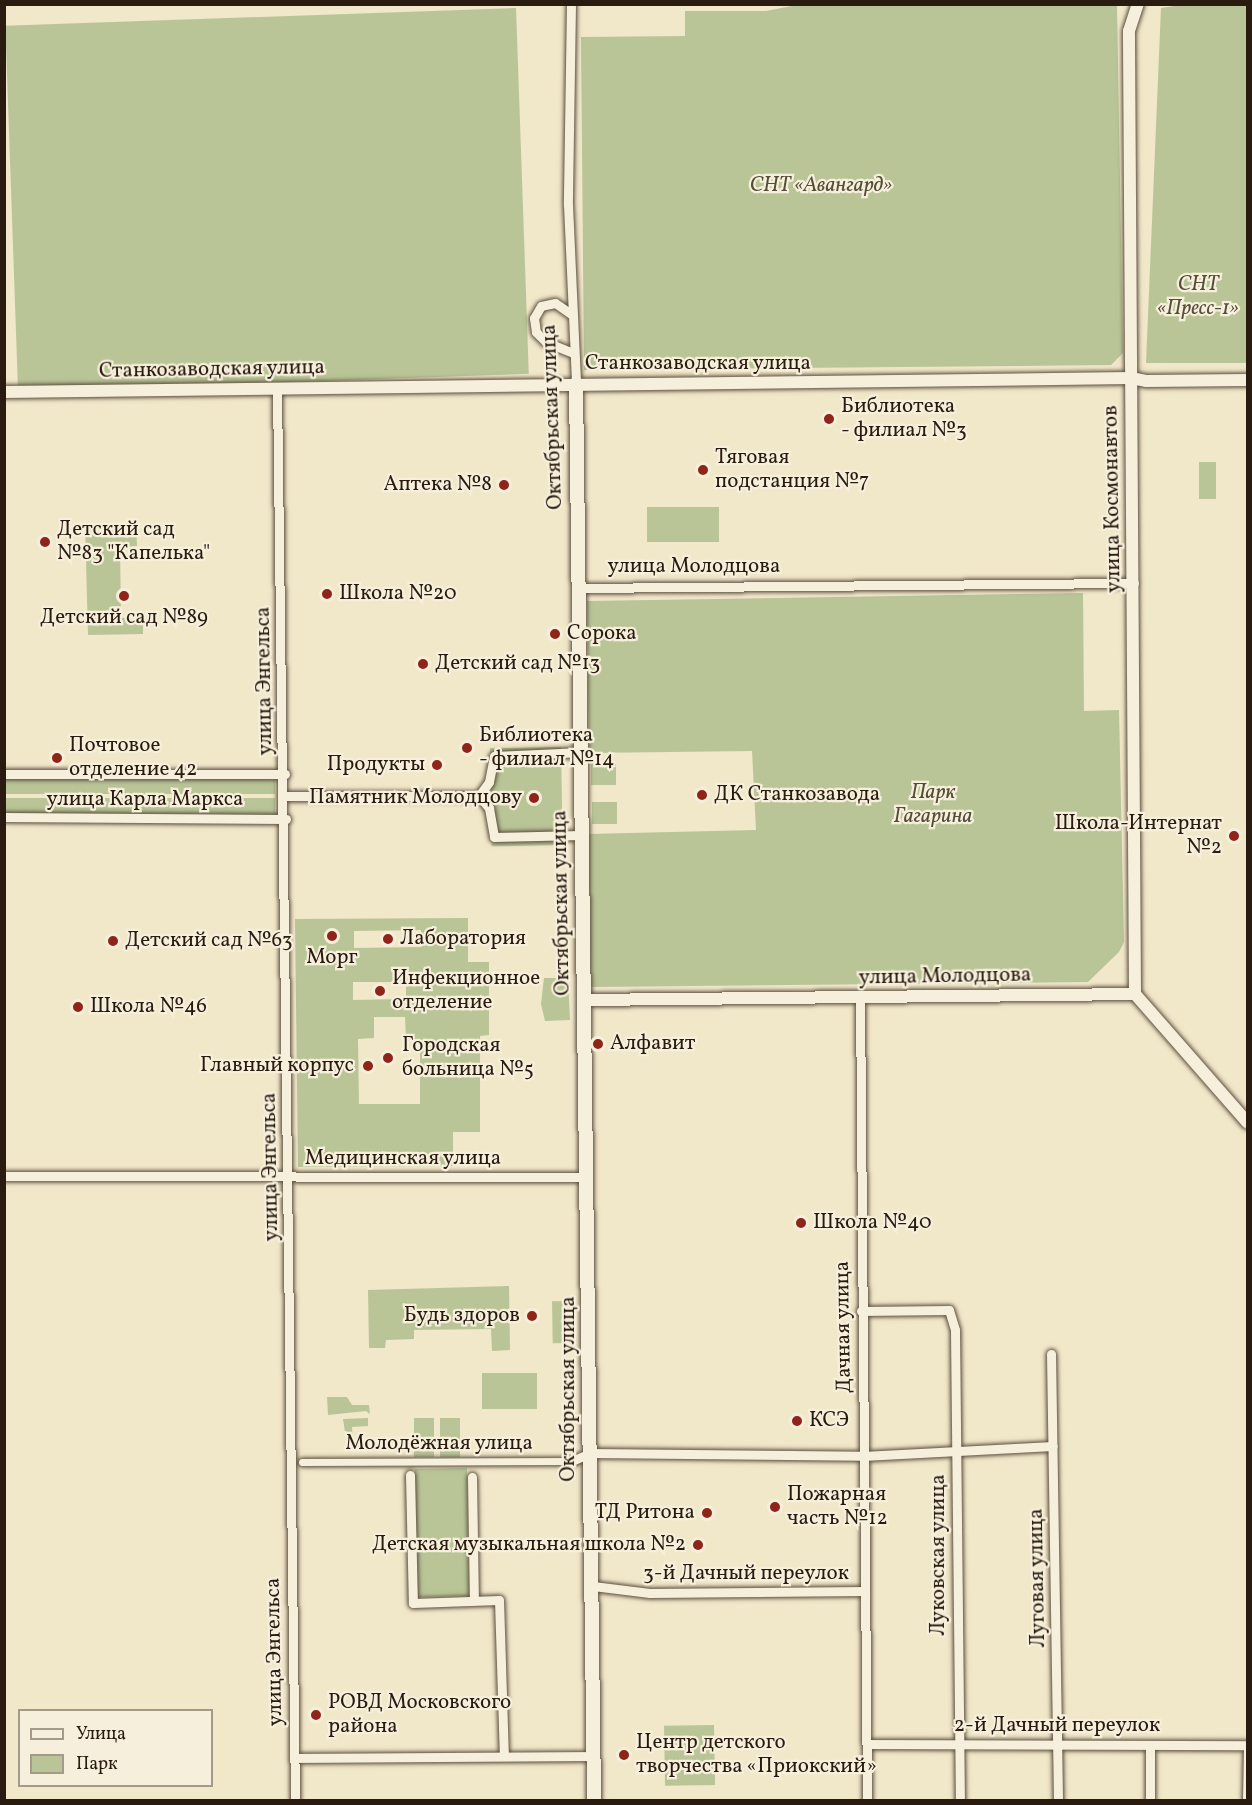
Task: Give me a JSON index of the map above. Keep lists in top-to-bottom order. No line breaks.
{"streets":{"main road":["Октябрьская улица"],"street":["Станкозаводская улица","улица Космонавтов","улица Молодцова","улица Энгельса","улица Карла Маркса","Медицинская улица","Дачная улица","Молодёжная улица","Луковская улица","3-й Дачный переулок","Луговая улица","2-й Дачный переулок"]},"crossings":[["Станкозаводская улица","Октябрьская улица"],["Станкозаводская улица","улица Космонавтов"],["Станкозаводская улица","улица Энгельса"],["Октябрьская улица","улица Молодцова"],["Октябрьская улица","Медицинская улица"],["Октябрьская улица","Молодёжная улица"],["Октябрьская улица","3-й Дачный переулок"],["улица Космонавтов","улица Молодцова"],["улица Молодцова","Дачная улица"],["улица Энгельса","улица Карла Маркса"],["улица Энгельса","Медицинская улица"],["улица Энгельса","Молодёжная улица"],["Дачная улица","Молодёжная улица"],["Дачная улица","Луковская улица"],["Дачная улица","3-й Дачный переулок"],["Дачная улица","2-й Дачный переулок"],["Молодёжная улица","Луковская улица"],["Молодёжная улица","Луговая улица"],["Луковская улица","2-й Дачный переулок"],["Луговая улица","2-й Дачный переулок"]],"parks":["СНТ «Авангард»","СНТ «Пресс-1»","Парк Гагарина"],"places":["Библиотека - филиал №3","Тяговая подстанция №7","Аптека №8","Детский сад №83 \"Капелька\"","Школа №20","Детский сад №89","Сорока","Детский сад №13","Библиотека - филиал №14","Почтовое отделение 42","Продукты","ДК Станкозавода","Памятник Молодцову","Школа-Интернат №2","Морг","Лаборатория","Детский сад №63","Инфекционное отделение","Школа №46","Алфавит","Городская больница №5","Главный корпус","Школа №40","Будь здоров","КСЭ","Пожарная часть №12","ТД Ритона","Детская музыкальная школа №2","РОВД Московского района","Центр детского творчества «Приокский»"],"legend":["Улица","Парк"]}
